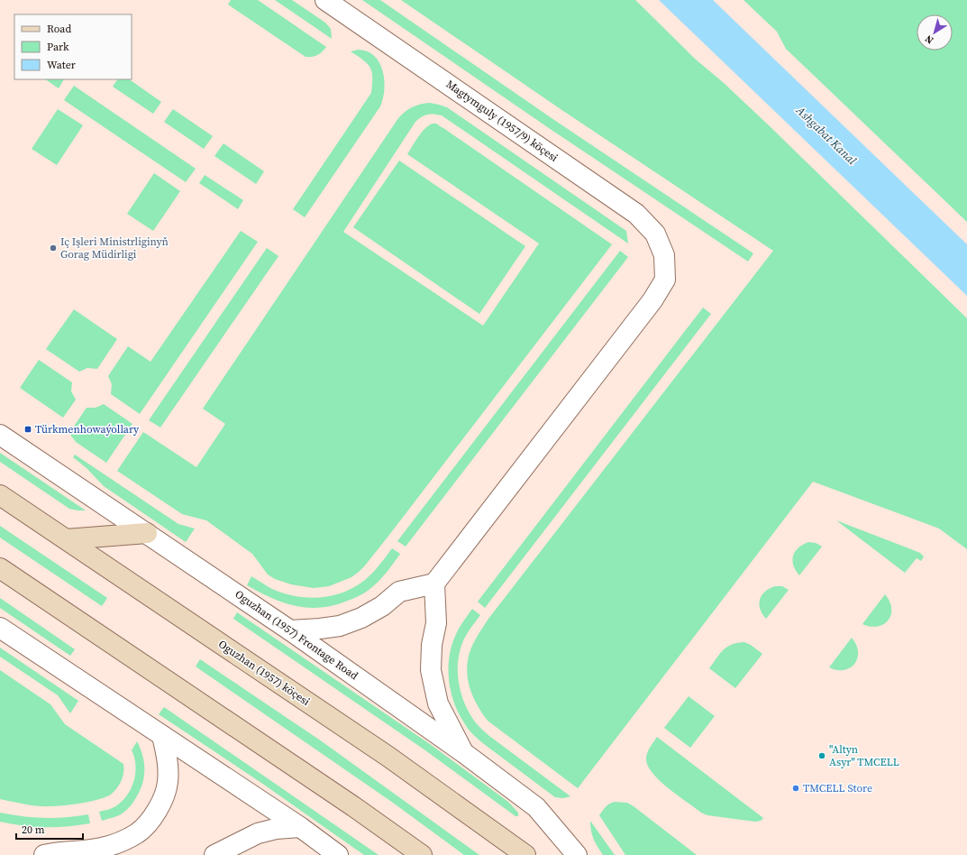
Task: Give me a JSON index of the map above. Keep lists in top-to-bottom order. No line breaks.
{"streets":{"main road":["Oguzhan (1957) köçesi"],"street":["Magtymguly (1957/9) köçesi","Oguzhan (1957) Frontage Road"]},"water":["Ashgabat Kanal"],"places":{"other":["Iç Işleri Ministrliginyň Gorag Müdirligi","\"Altyn Asyr\" TMCELL","TMCELL Store"],"transit":["Türkmenhowaýollary"]},"legend":["Road","Park","Water"],"scale_bar":"20 m","north":"bottom left"}
